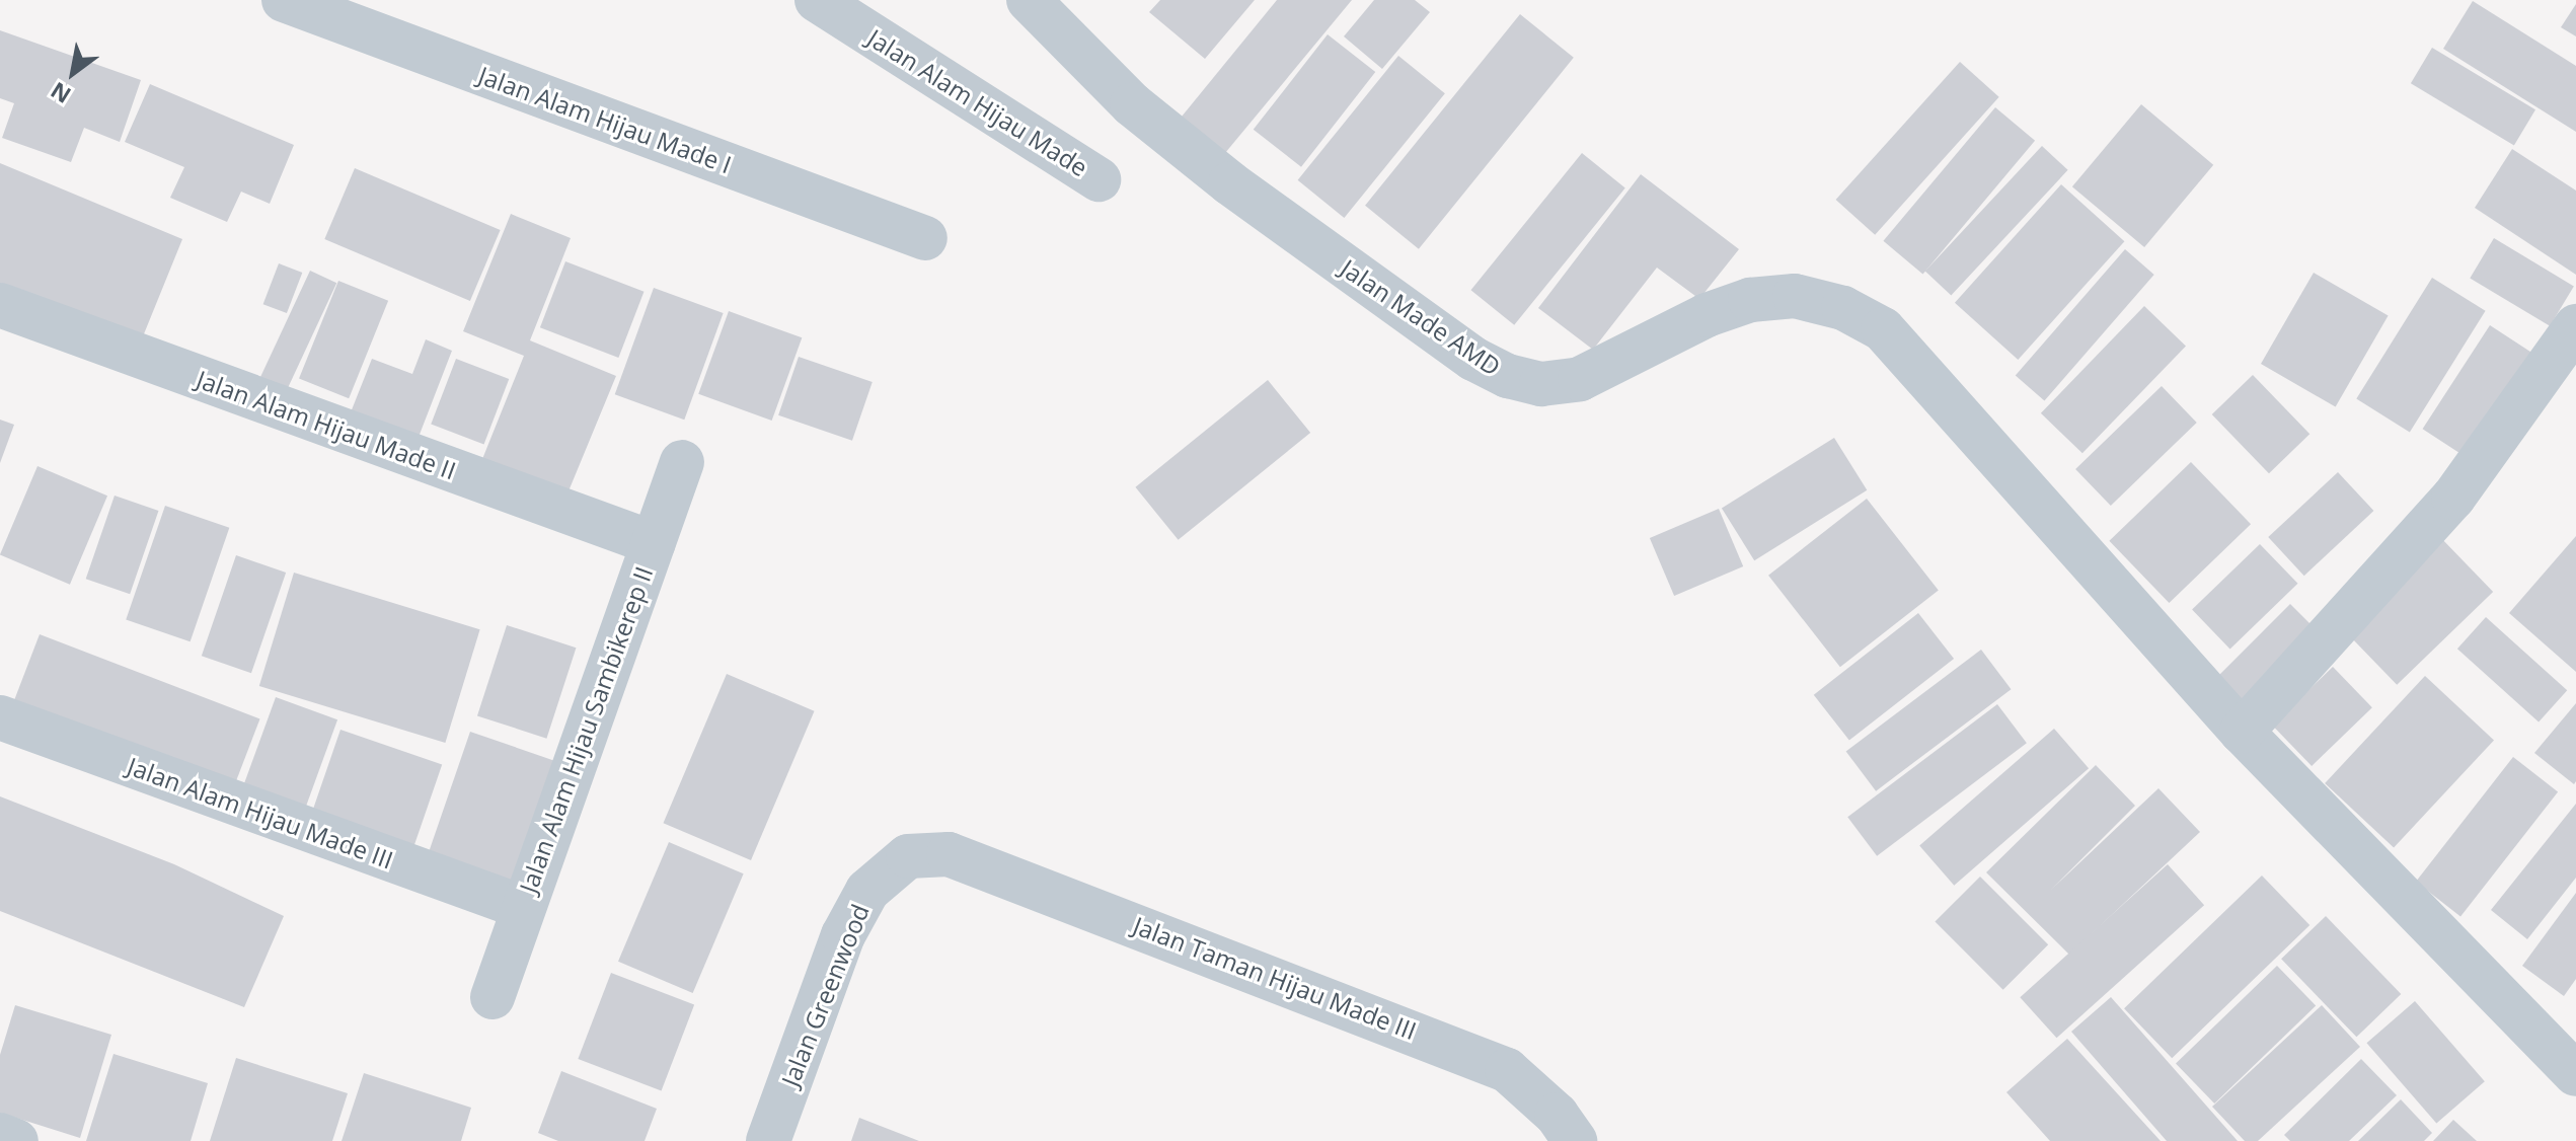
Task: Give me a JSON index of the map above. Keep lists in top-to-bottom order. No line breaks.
{"streets":{"street":["Jalan Alam Hijau Made","Jalan Alam Hijau Made I","Jalan Made AMD","Jalan Alam Hijau Made II","Jalan Alam Hijau Sambikerep II","Jalan Alam Hijau Made III","Jalan Taman Hijau Made III","Jalan Greenwood"]},"crossings":[["Jalan Alam Hijau Made II","Jalan Alam Hijau Sambikerep II"],["Jalan Alam Hijau Sambikerep II","Jalan Alam Hijau Made III"],["Jalan Taman Hijau Made III","Jalan Greenwood"]],"north":"bottom left"}
